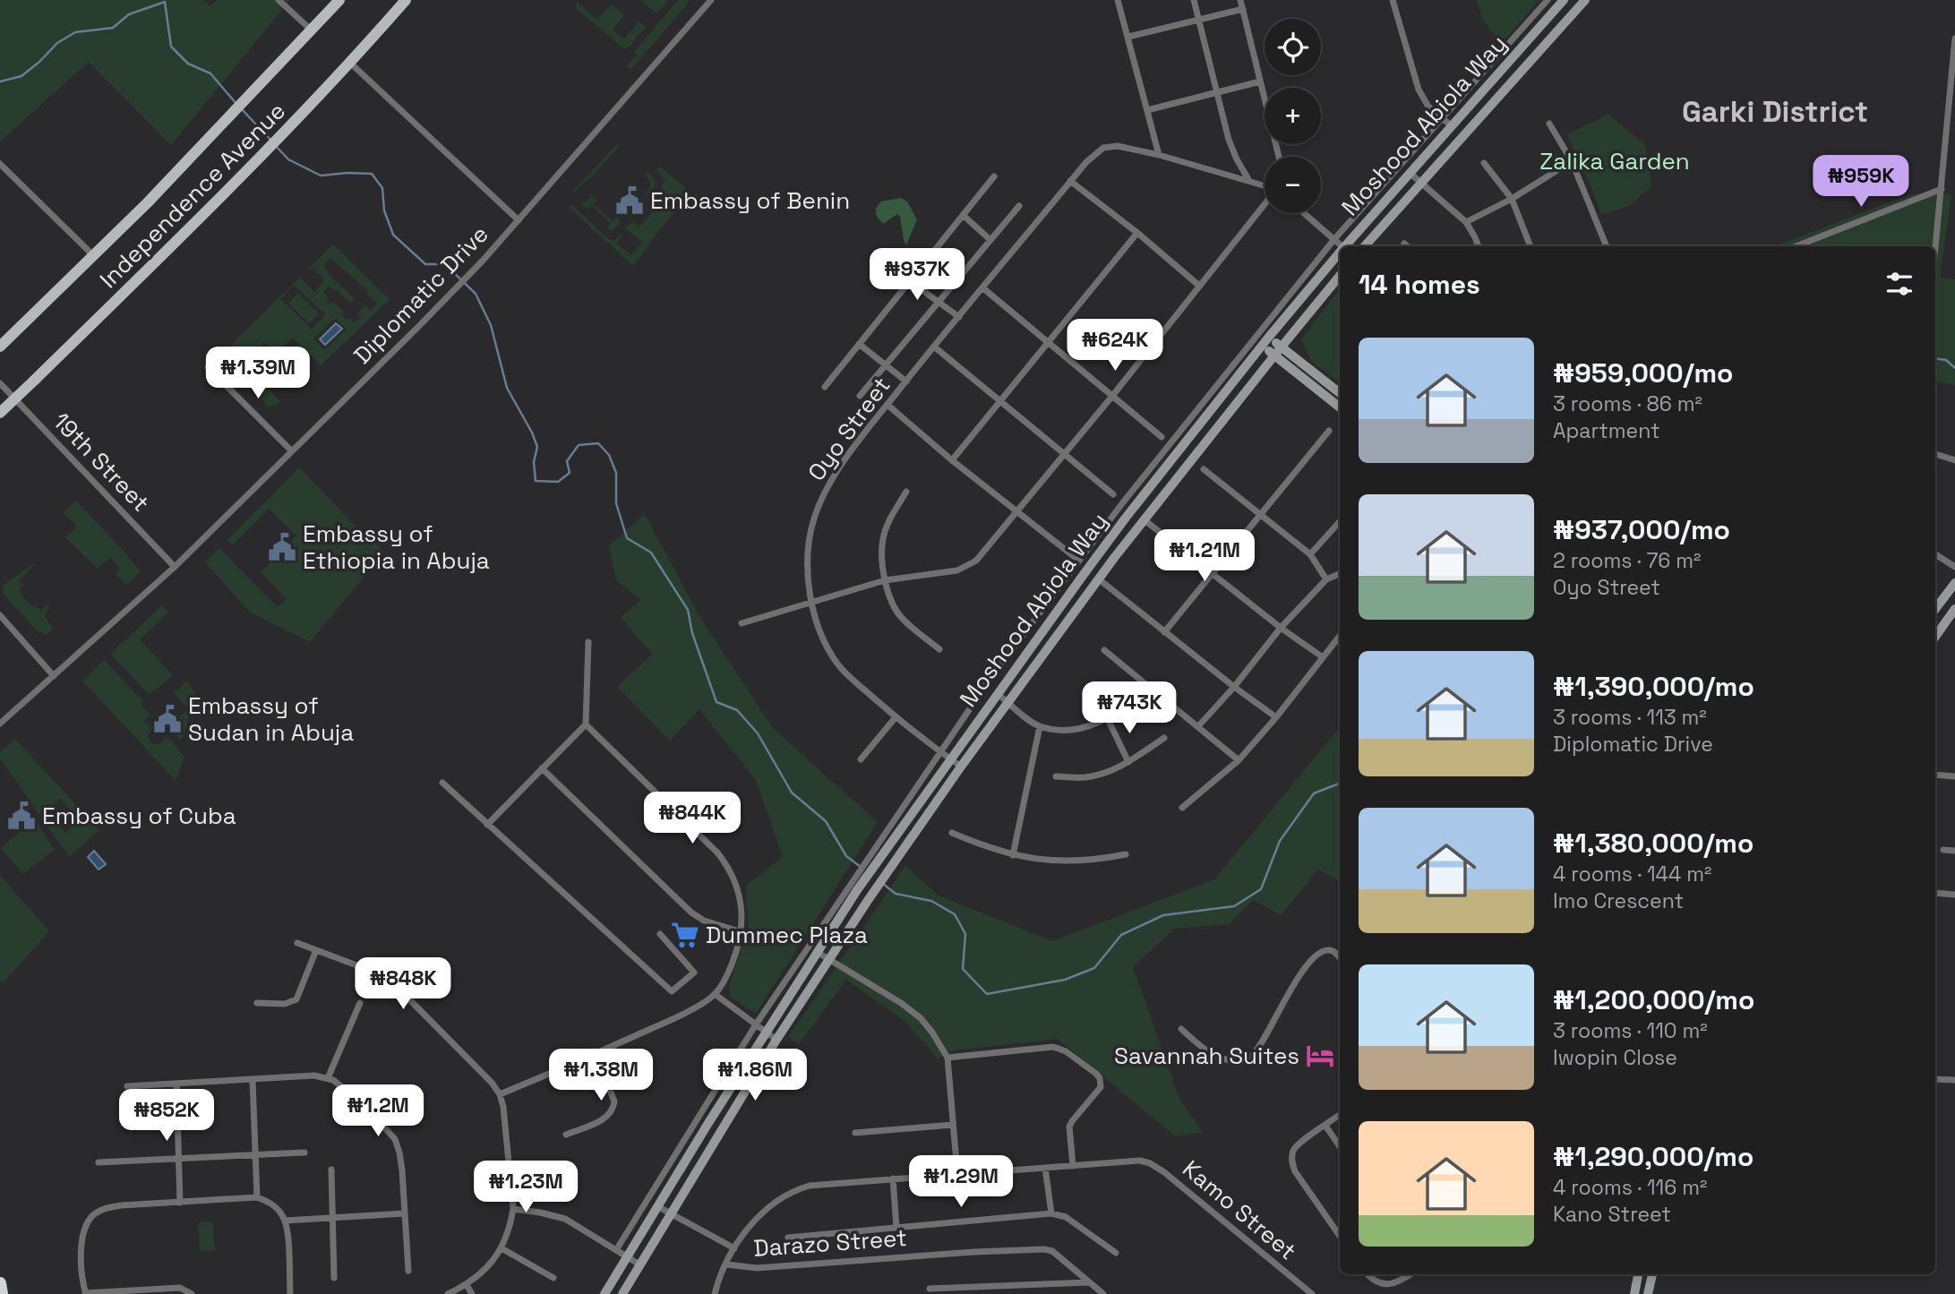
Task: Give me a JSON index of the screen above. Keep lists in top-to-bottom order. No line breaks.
{"streets":{"main road":["Moshood Abiola Way","Independence Avenue"],"street":["Diplomatic Drive","Oyo Street","19th Street","Kamo Street","Darazo Street"]},"crossings":[["Moshood Abiola Way","Oyo Street"],["Diplomatic Drive","19th Street"]],"districts":["Garki District"],"parks":["Zalika Garden"],"places":{"public building":["Embassy of Benin","Embassy of Ethiopia in Abuja","Embassy of Sudan in Abuja","Embassy of Cuba"],"supermarket":["Dummec Plaza"],"hotel":["Savannah Suites"]},"page":{"map_buttons":["+","−"],"price":["₦959K","₦937K","₦624K","₦1.39M","₦1.21M","₦743K","₦844K","₦848K","₦1.38M","₦1.86M","₦1.2M","₦852K","₦1.29M","₦1.23M"],"heading":"14 homes","list":[{"name":"₦959,000/mo","note":"3 rooms · 86 m² · Apartment"},{"name":"₦937,000/mo","note":"2 rooms · 76 m² · Oyo Street"},{"name":"₦1,390,000/mo","note":"3 rooms · 113 m² · Diplomatic Drive"},{"name":"₦1,380,000/mo","note":"4 rooms · 144 m² · Imo Crescent"},{"name":"₦1,200,000/mo","note":"3 rooms · 110 m² · Iwopin Close"},{"name":"₦1,290,000/mo","note":"4 rooms · 116 m² · Kano Street"}]}}
